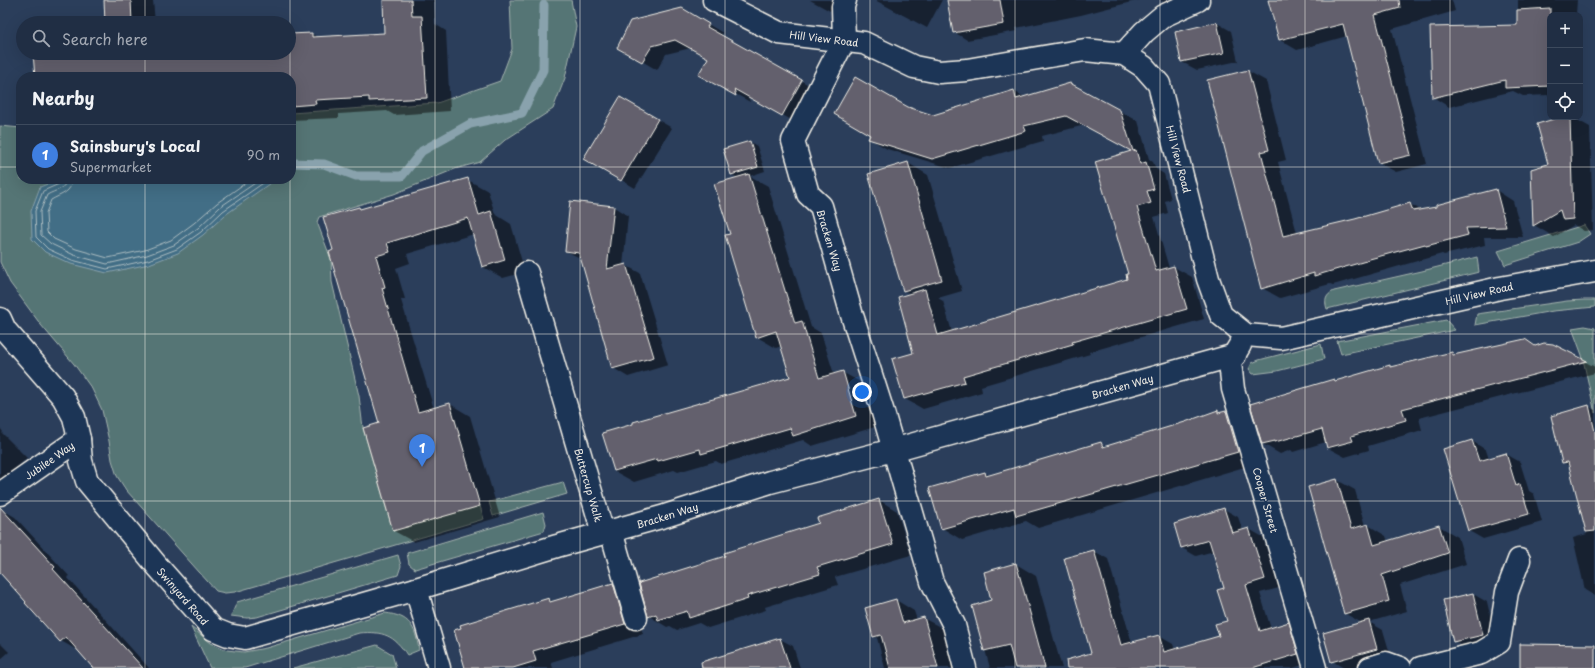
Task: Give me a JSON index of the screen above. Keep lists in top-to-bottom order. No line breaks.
{"streets":{"street":["Hill View Road","Bracken Way","Jubilee Way","Buttercup Walk","Cooper Street","Swinyard Road"]},"crossings":[["Hill View Road","Bracken Way"],["Hill View Road","Cooper Street"],["Bracken Way","Buttercup Walk"],["Bracken Way","Cooper Street"],["Jubilee Way","Swinyard Road"],["Buttercup Walk","Swinyard Road"]],"page":{"map_buttons":["+","−"],"search":"Search here","heading":"Nearby","list":[{"mark":"1","name":"Sainsbury's Local","note":"Supermarket","value":"90 m"}],"pins":"1"}}
